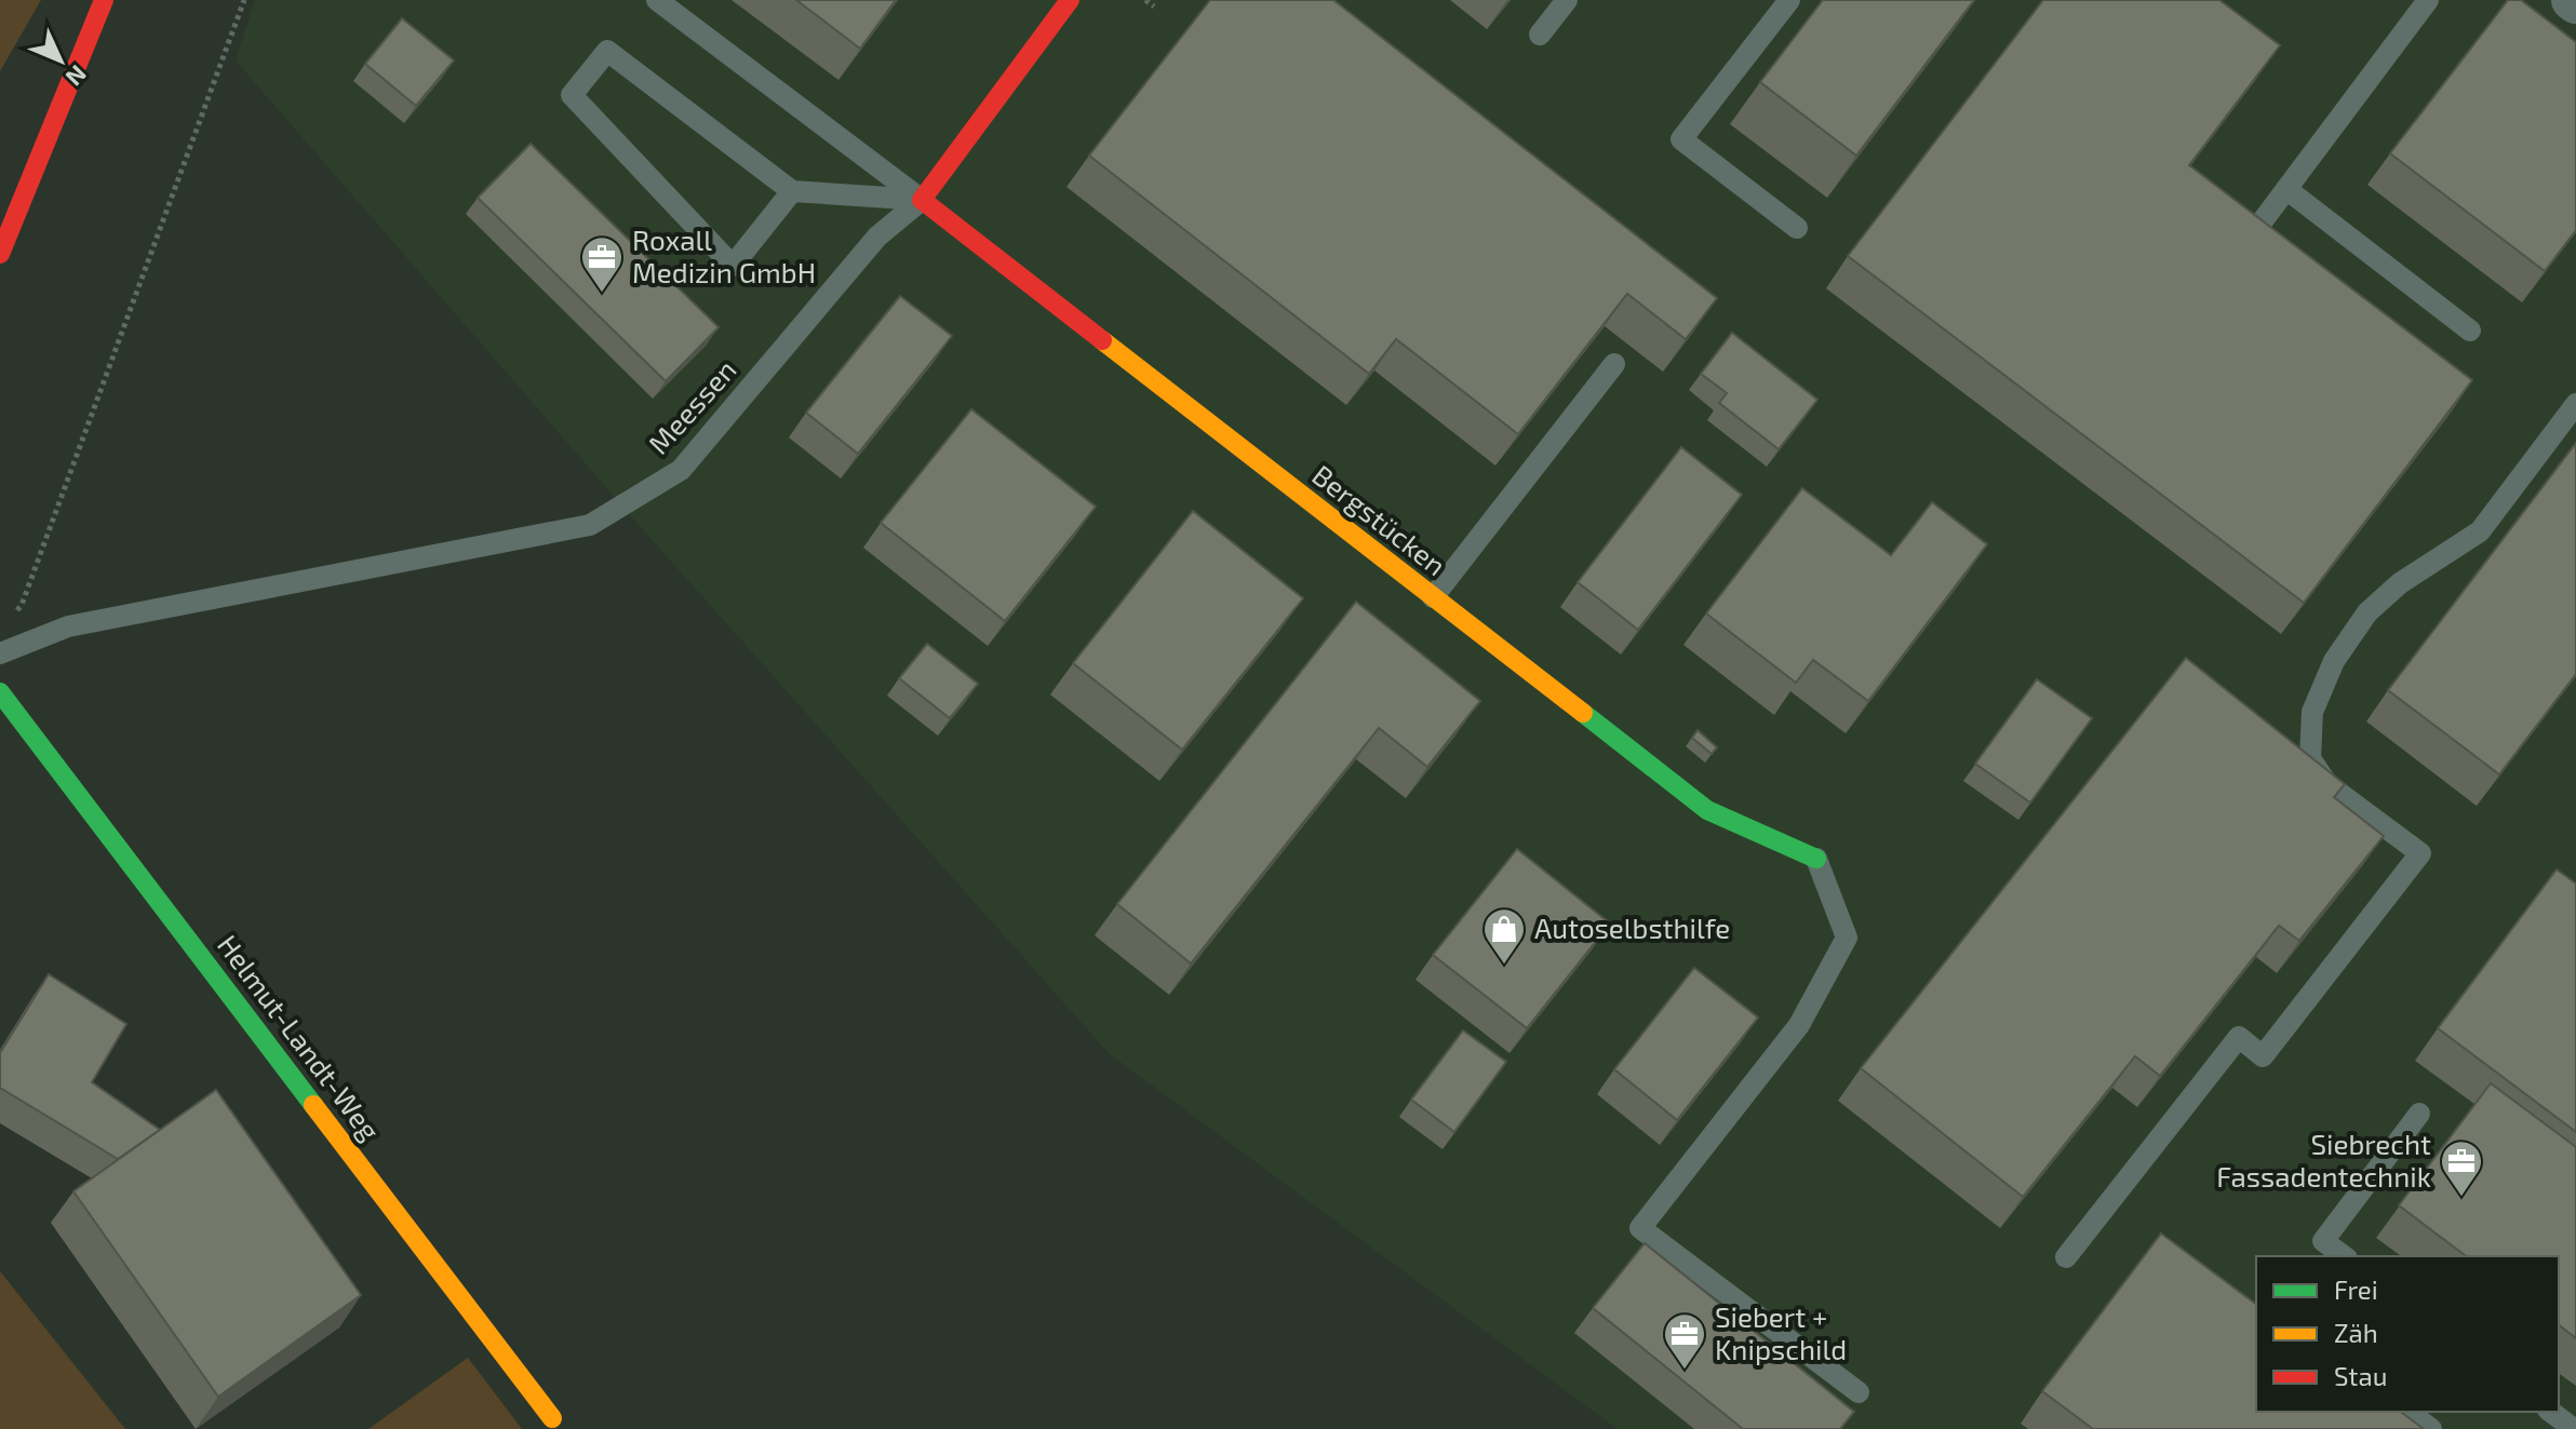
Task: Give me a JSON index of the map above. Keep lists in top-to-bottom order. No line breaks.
{"streets":{"street":["Meessen","Bergstücken","Helmut-Landt-Weg"]},"crossings":[["Meessen","Bergstücken"]],"places":{"office":["Roxall Medizin GmbH","Siebrecht Fassadentechnik","Siebert + Knipschild"],"shop":["Autoselbsthilfe"]},"legend":["Frei","Zäh","Stau"],"north":"bottom right"}
